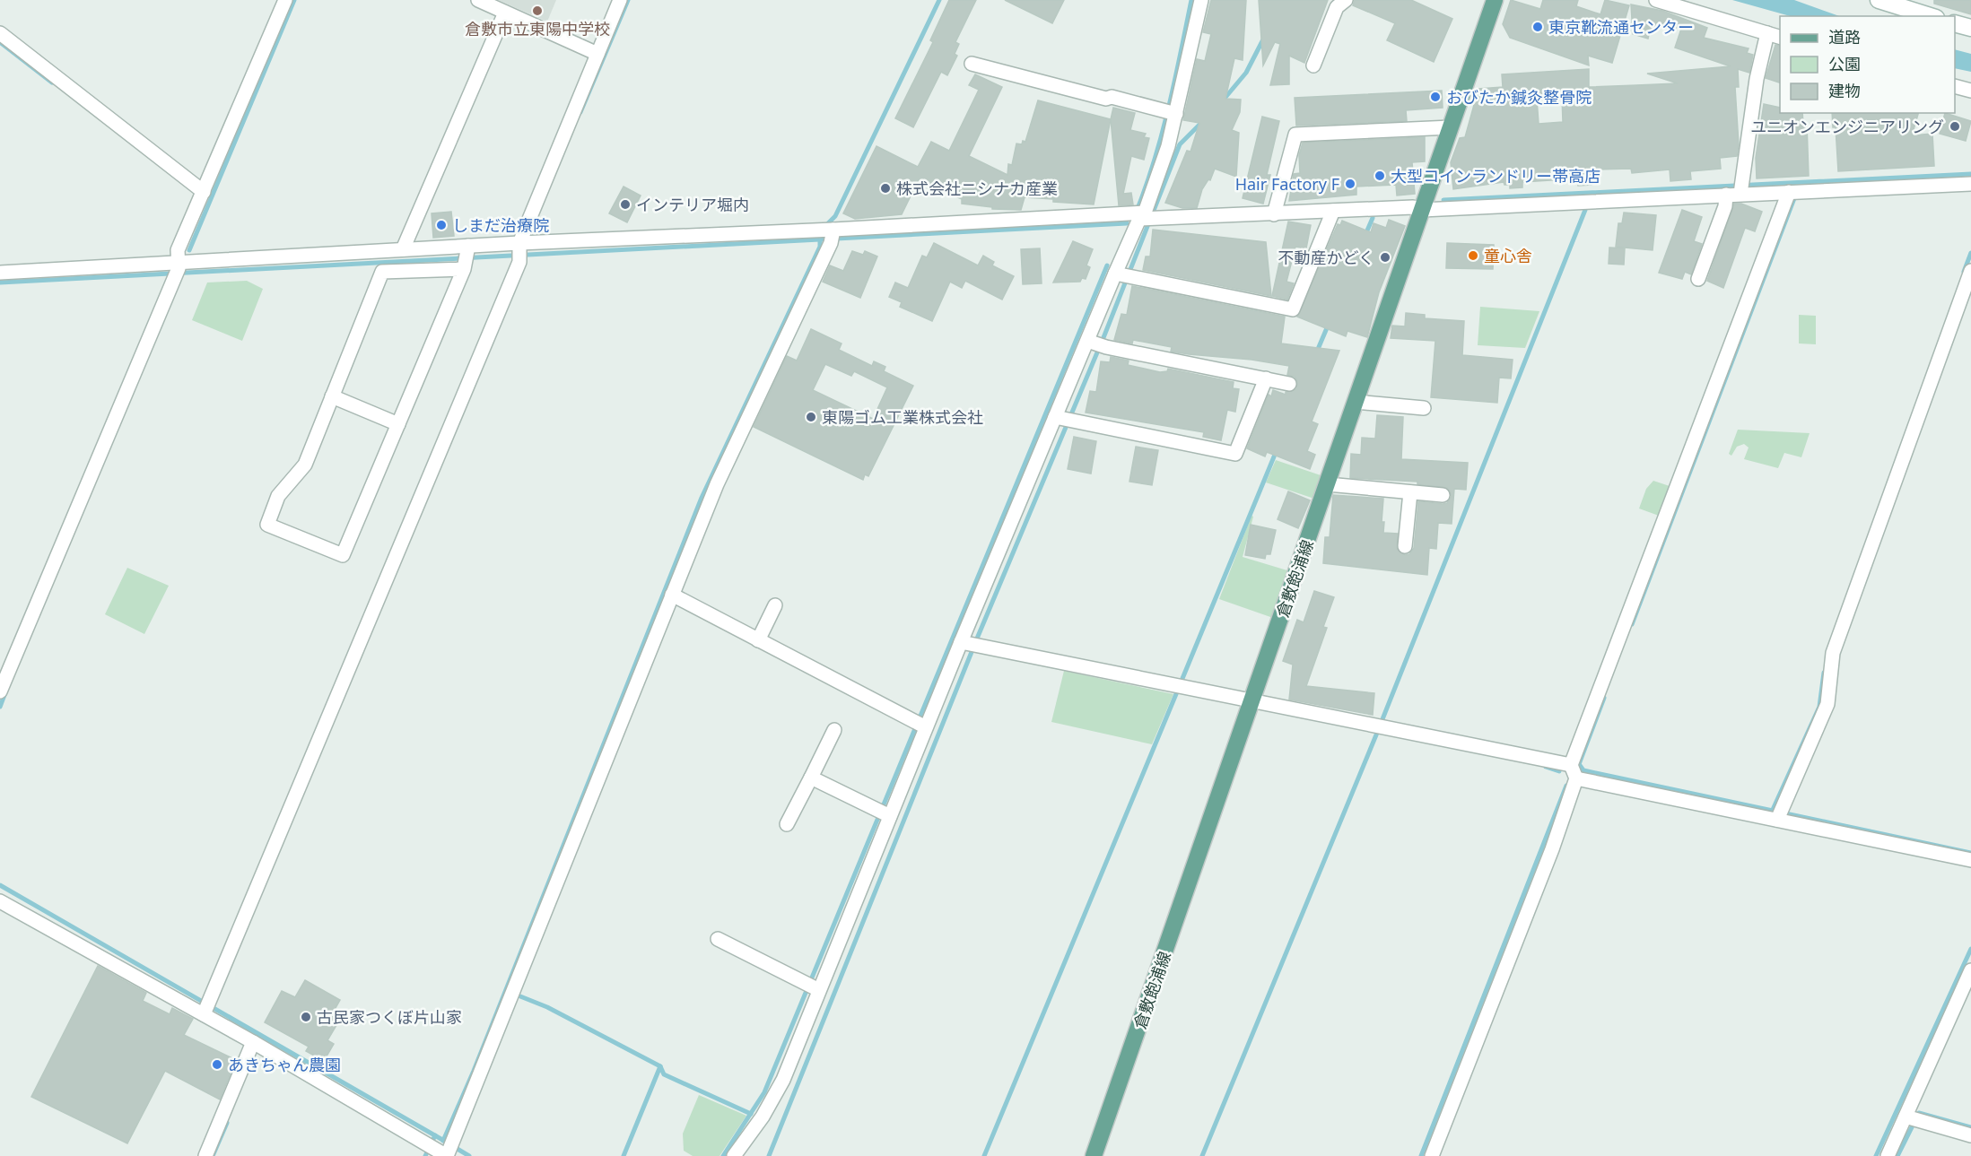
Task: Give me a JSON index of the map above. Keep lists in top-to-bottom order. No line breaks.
{"streets":{"main road":["倉敷飽浦線"]},"places":["倉敷市立東陽中学校","東京靴流通センター","おびたか鍼灸整骨院","ユニオンエンジニアリング","大型コインランドリー帯高店","Hair Factory F","株式会社ニシナカ産業","インテリア堀内","しまだ治療院","童心舎","不動産かどく","東陽ゴム工業株式会社","古民家つくぼ片山家","あきちゃん農園"],"legend":["道路","公園","建物"]}
